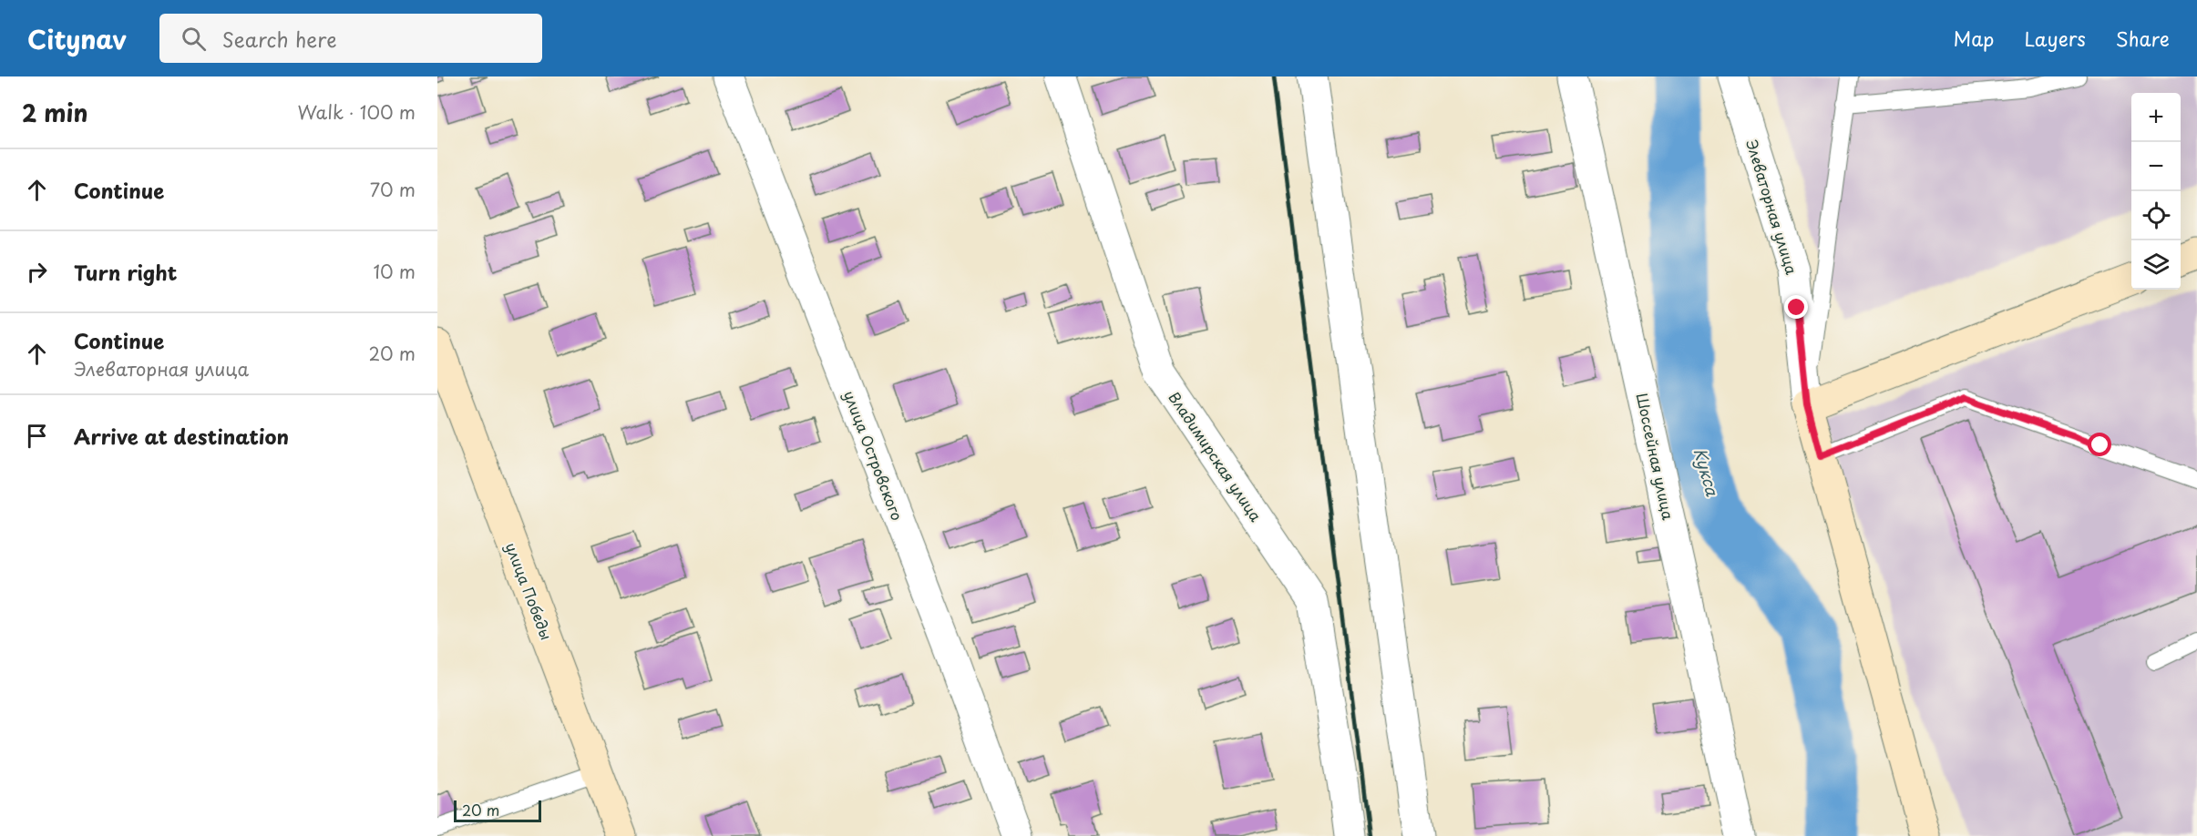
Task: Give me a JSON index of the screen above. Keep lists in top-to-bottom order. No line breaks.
{"streets":{"street":["Элеваторная улица","улица Островского","Владимирская улица","Шоссейная улица","улица Победы"]},"water":["Кукса"],"scale_bar":"20 m","page":{"header":"Citynav","search":"Search here","nav":["Map","Layers","Share"],"heading":["2 min","Walk · 100 m"],"map_buttons":["+","−"],"list":[["Continue","70 m"],["Turn right","10 m"],["Continue","Элеваторная улица","20 m"],"Arrive at destination"],"scale":"20 m"}}
